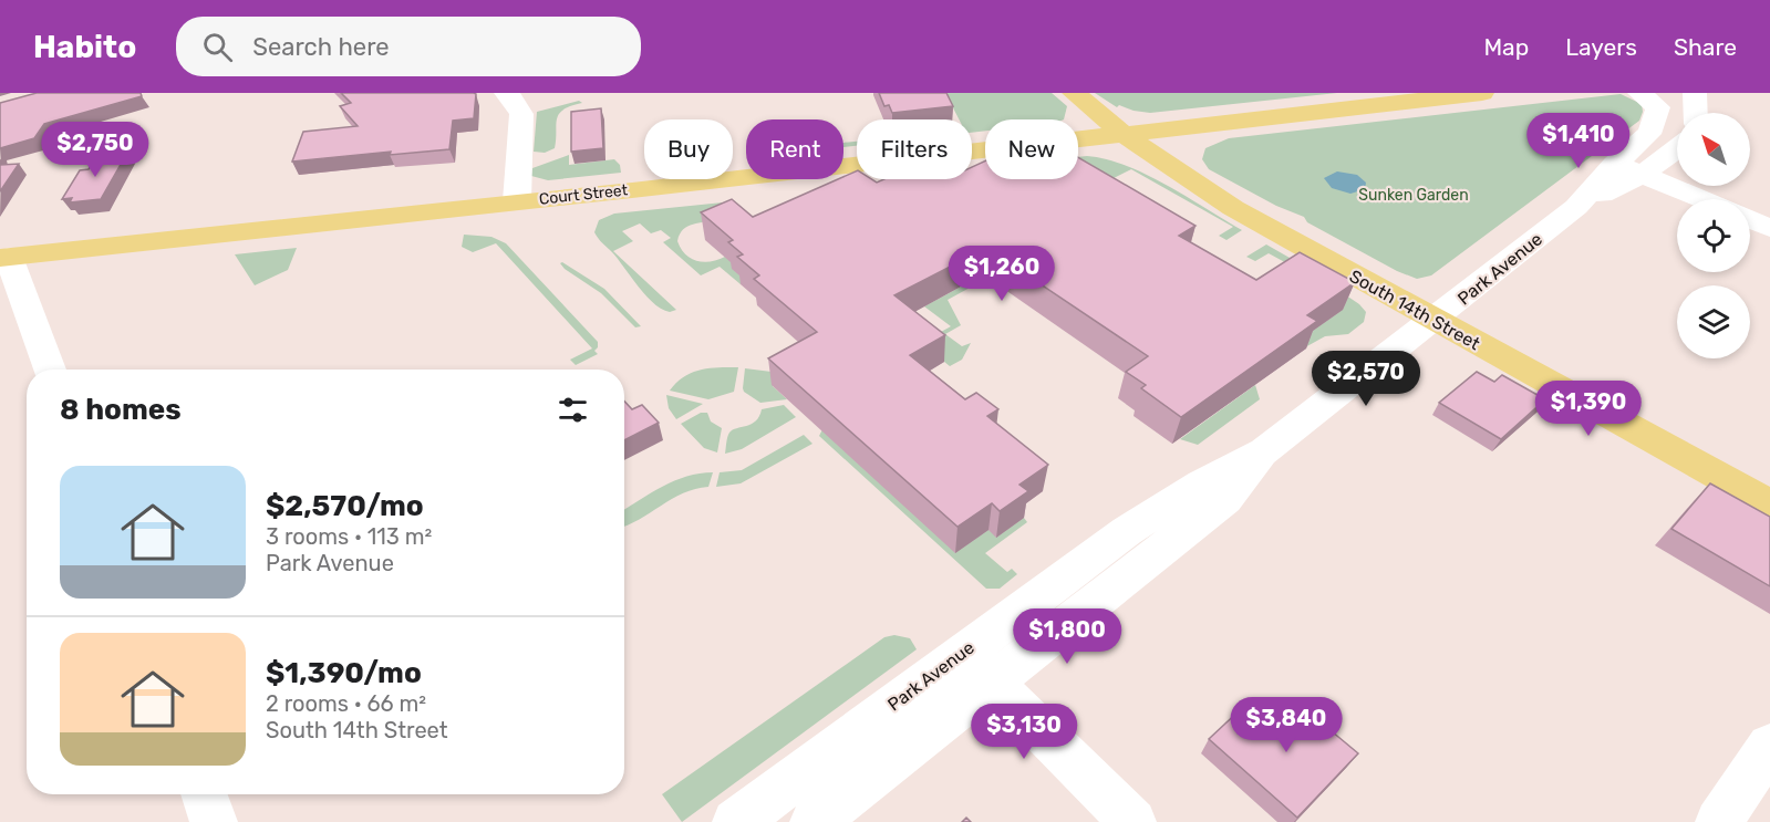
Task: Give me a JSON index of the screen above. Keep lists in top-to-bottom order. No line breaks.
{"streets":{"main road":["Court Street","South 14th Street"],"street":["Park Avenue"]},"crossings":[["Court Street","South 14th Street"],["Park Avenue","South 14th Street"]],"parks":["Sunken Garden"],"north":"top left","page":{"header":"Habito","search":"Search here","nav":["Map","Layers","Share"],"price":["$1,410","$2,750","$1,260","$2,570","$1,390","$1,800","$3,840","$3,130"],"chip":["Buy","Rent","Filters","New"],"heading":"8 homes","list":[{"name":"$2,570/mo","note":"3 rooms · 113 m² · Park Avenue"},{"name":"$1,390/mo","note":"2 rooms · 66 m² · South 14th Street"}]}}
